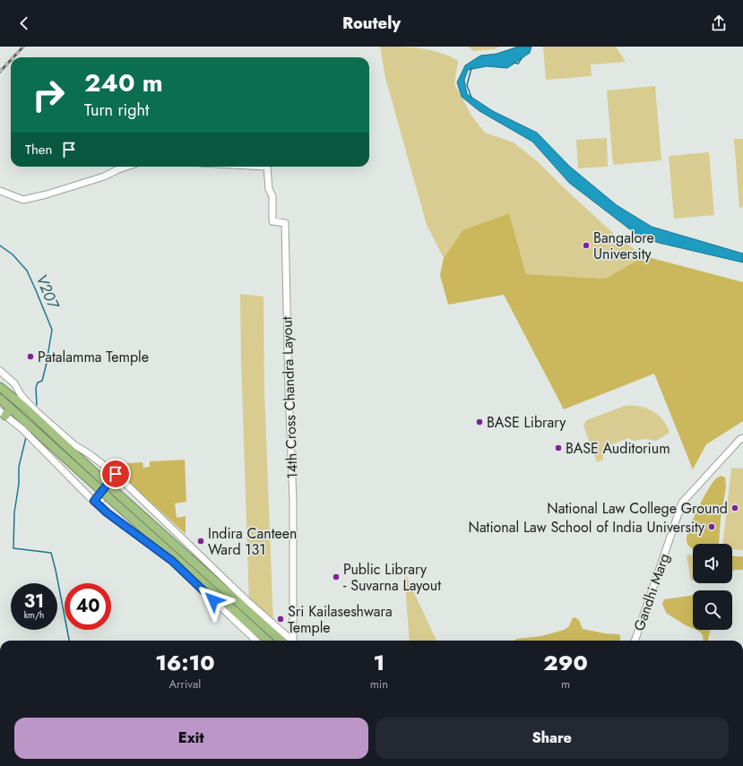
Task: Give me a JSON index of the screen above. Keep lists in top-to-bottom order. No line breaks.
{"streets":{"street":["14th Cross Chandra Layout","Gandhi Marg"]},"water":["V207"],"places":["Bangalore University","Patalamma Temple","BASE Library","BASE Auditorium","National Law College Ground","National Law School of India University","Indira Canteen Ward 131","Public Library - Suvarna Layout","Sri Kailaseshwara Temple"],"page":{"header":"Routely","turn":["240 m","Turn right"],"then":"Then","speed":"31 km/h","limit":"40","eta":["16:10","Arrival","1","min","290","m"],"buttons":["Exit","Share"]}}
